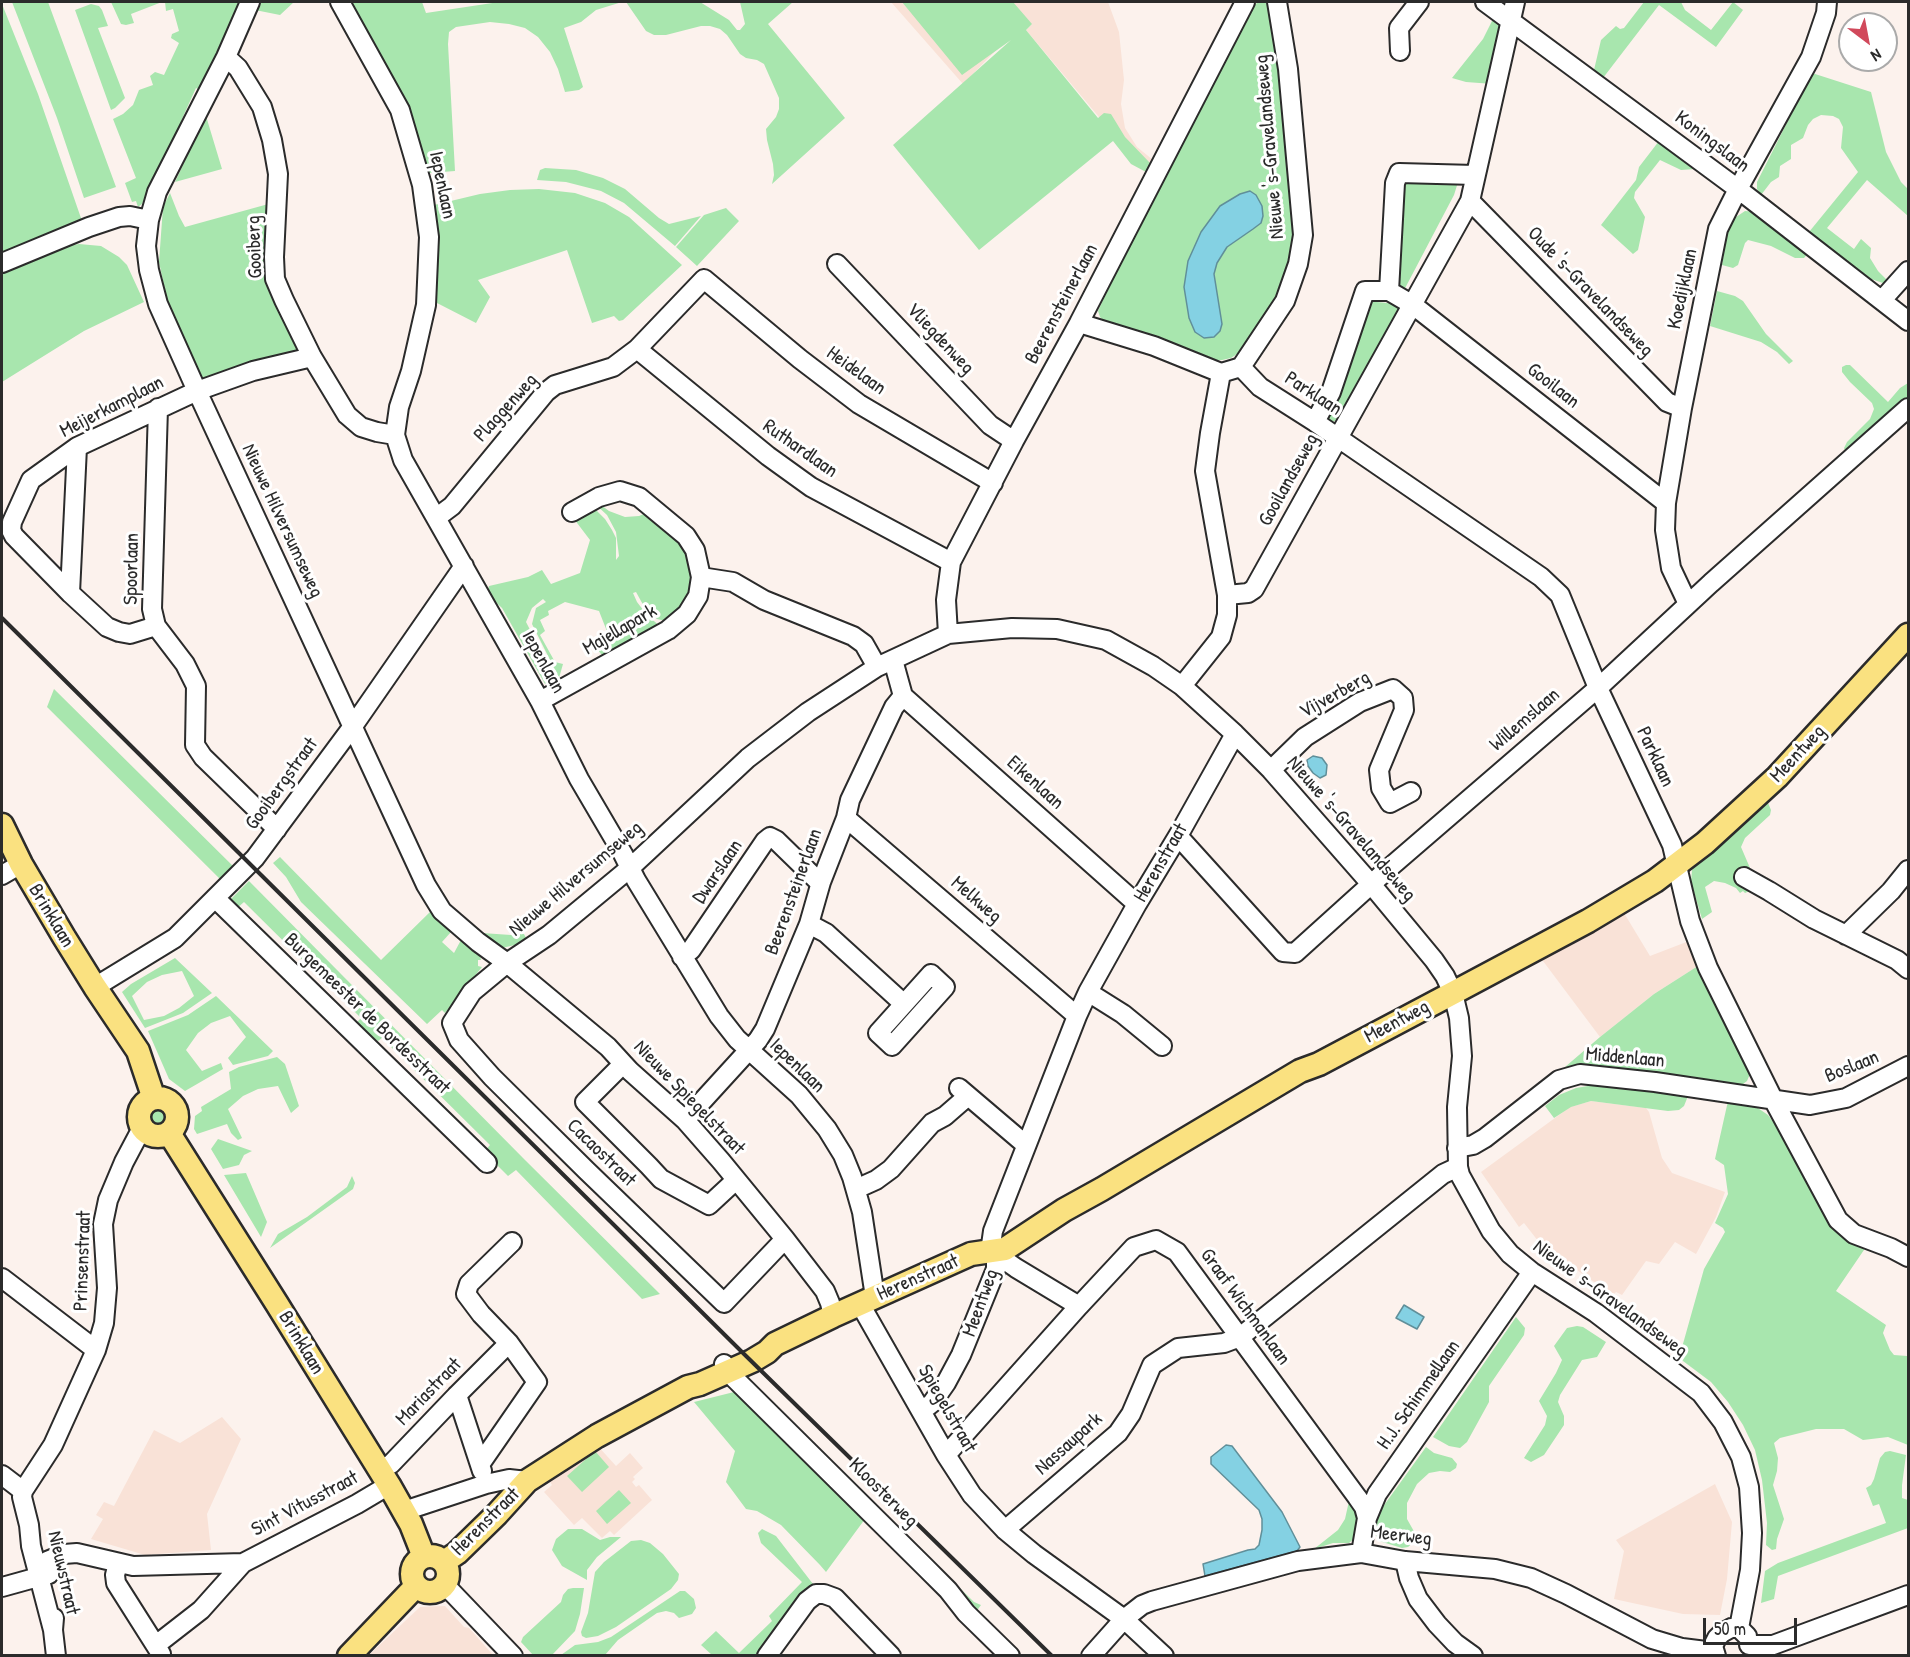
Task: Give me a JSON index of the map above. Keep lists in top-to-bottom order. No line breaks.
{"streets":{"main road":["Meentweg","Herenstraat","Brinklaan"],"street":["Koningslaan","Nieuwe 's-Gravelandseweg","Iepenlaan","Gooiberg","Koedijklaan","Oude 's-Gravelandseweg","Beerensteinerlaan","Vliegdenweg","Heidelaan","Gooilaan","Parklaan","Meijerkamplaan","Plaggenweg","Ruthardlaan","Gooilandseweg","Nieuwe Hilversumseweg","Spoorlaan","Majellapark","Vijverberg","Willemslaan","Eikenlaan","Gooibergstraat","Dwarslaan","Melkweg","Burgemeester de Bordesstraat","Middenlaan","Boslaan","Nieuwe Spiegelstraat","Cacaostraat","Prinsenstraat","Graaf Wichmanlaan","Mariastraat","H.J. Schimmellaan","Spiegelstraat","Nassaupark","Kloosterweg","Sint Vitusstraat","Meerweg","Nieuwstraat"]},"crossings":[["Koningslaan","Koedijklaan"],["Koningslaan","Gooilandseweg"],["Nieuwe 's-Gravelandseweg","Parklaan"],["Nieuwe 's-Gravelandseweg","Nieuwe Hilversumseweg"],["Nieuwe 's-Gravelandseweg","Vijverberg"],["Nieuwe 's-Gravelandseweg","Willemslaan"],["Nieuwe 's-Gravelandseweg","Meentweg"],["Nieuwe 's-Gravelandseweg","Herenstraat"],["Nieuwe 's-Gravelandseweg","Middenlaan"],["Nieuwe 's-Gravelandseweg","H.J. Schimmellaan"],["Iepenlaan","Gooiberg"],["Iepenlaan","Beerensteinerlaan"],["Iepenlaan","Plaggenweg"],["Iepenlaan","Nieuwe Hilversumseweg"],["Iepenlaan","Majellapark"],["Iepenlaan","Gooibergstraat"],["Iepenlaan","Herenstraat"],["Iepenlaan","Dwarslaan"],["Iepenlaan","Spiegelstraat"],["Gooiberg","Meijerkamplaan"],["Gooiberg","Nieuwe Hilversumseweg"],["Koedijklaan","Oude 's-Gravelandseweg"],["Koedijklaan","Gooilaan"],["Koedijklaan","Willemslaan"],["Oude 's-Gravelandseweg","Gooilandseweg"],["Beerensteinerlaan","Vliegdenweg"],["Beerensteinerlaan","Heidelaan"],["Beerensteinerlaan","Ruthardlaan"],["Beerensteinerlaan","Nieuwe Hilversumseweg"],["Beerensteinerlaan","Eikenlaan"],["Beerensteinerlaan","Dwarslaan"],["Beerensteinerlaan","Melkweg"],["Beerensteinerlaan","Nieuwe Spiegelstraat"],["Heidelaan","Plaggenweg"],["Gooilaan","Gooilandseweg"],["Parklaan","Gooilandseweg"],["Parklaan","Willemslaan"],["Parklaan","Meentweg"],["Parklaan","Middenlaan"],["Parklaan","Boslaan"],["Meijerkamplaan","Nieuwe Hilversumseweg"],["Meijerkamplaan","Spoorlaan"],["Plaggenweg","Ruthardlaan"],["Nieuwe Hilversumseweg","Gooibergstraat"],["Nieuwe Hilversumseweg","Nieuwe Spiegelstraat"],["Nieuwe Hilversumseweg","Cacaostraat"],["Spoorlaan","Gooibergstraat"],["Willemslaan","Herenstraat"],["Meentweg","Herenstraat"],["Meentweg","Spiegelstraat"],["Eikenlaan","Herenstraat"],["Gooibergstraat","Brinklaan"],["Gooibergstraat","Burgemeester de Bordesstraat"],["Herenstraat","Melkweg"],["Herenstraat","Brinklaan"],["Herenstraat","Nieuwe Spiegelstraat"],["Herenstraat","Spiegelstraat"],["Herenstraat","Kloosterweg"],["Brinklaan","Prinsenstraat"],["Brinklaan","Mariastraat"],["Brinklaan","Sint Vitusstraat"],["Middenlaan","Boslaan"],["Middenlaan","Graaf Wichmanlaan"],["Middenlaan","Nassaupark"],["Nieuwe Spiegelstraat","Cacaostraat"],["Prinsenstraat","Nieuwstraat"],["Graaf Wichmanlaan","H.J. Schimmellaan"],["Graaf Wichmanlaan","Spiegelstraat"],["Graaf Wichmanlaan","Nassaupark"],["Mariastraat","Sint Vitusstraat"],["H.J. Schimmellaan","Meerweg"],["Spiegelstraat","Nassaupark"],["Sint Vitusstraat","Nieuwstraat"]],"scale_bar":"50 m","north":"bottom right"}
